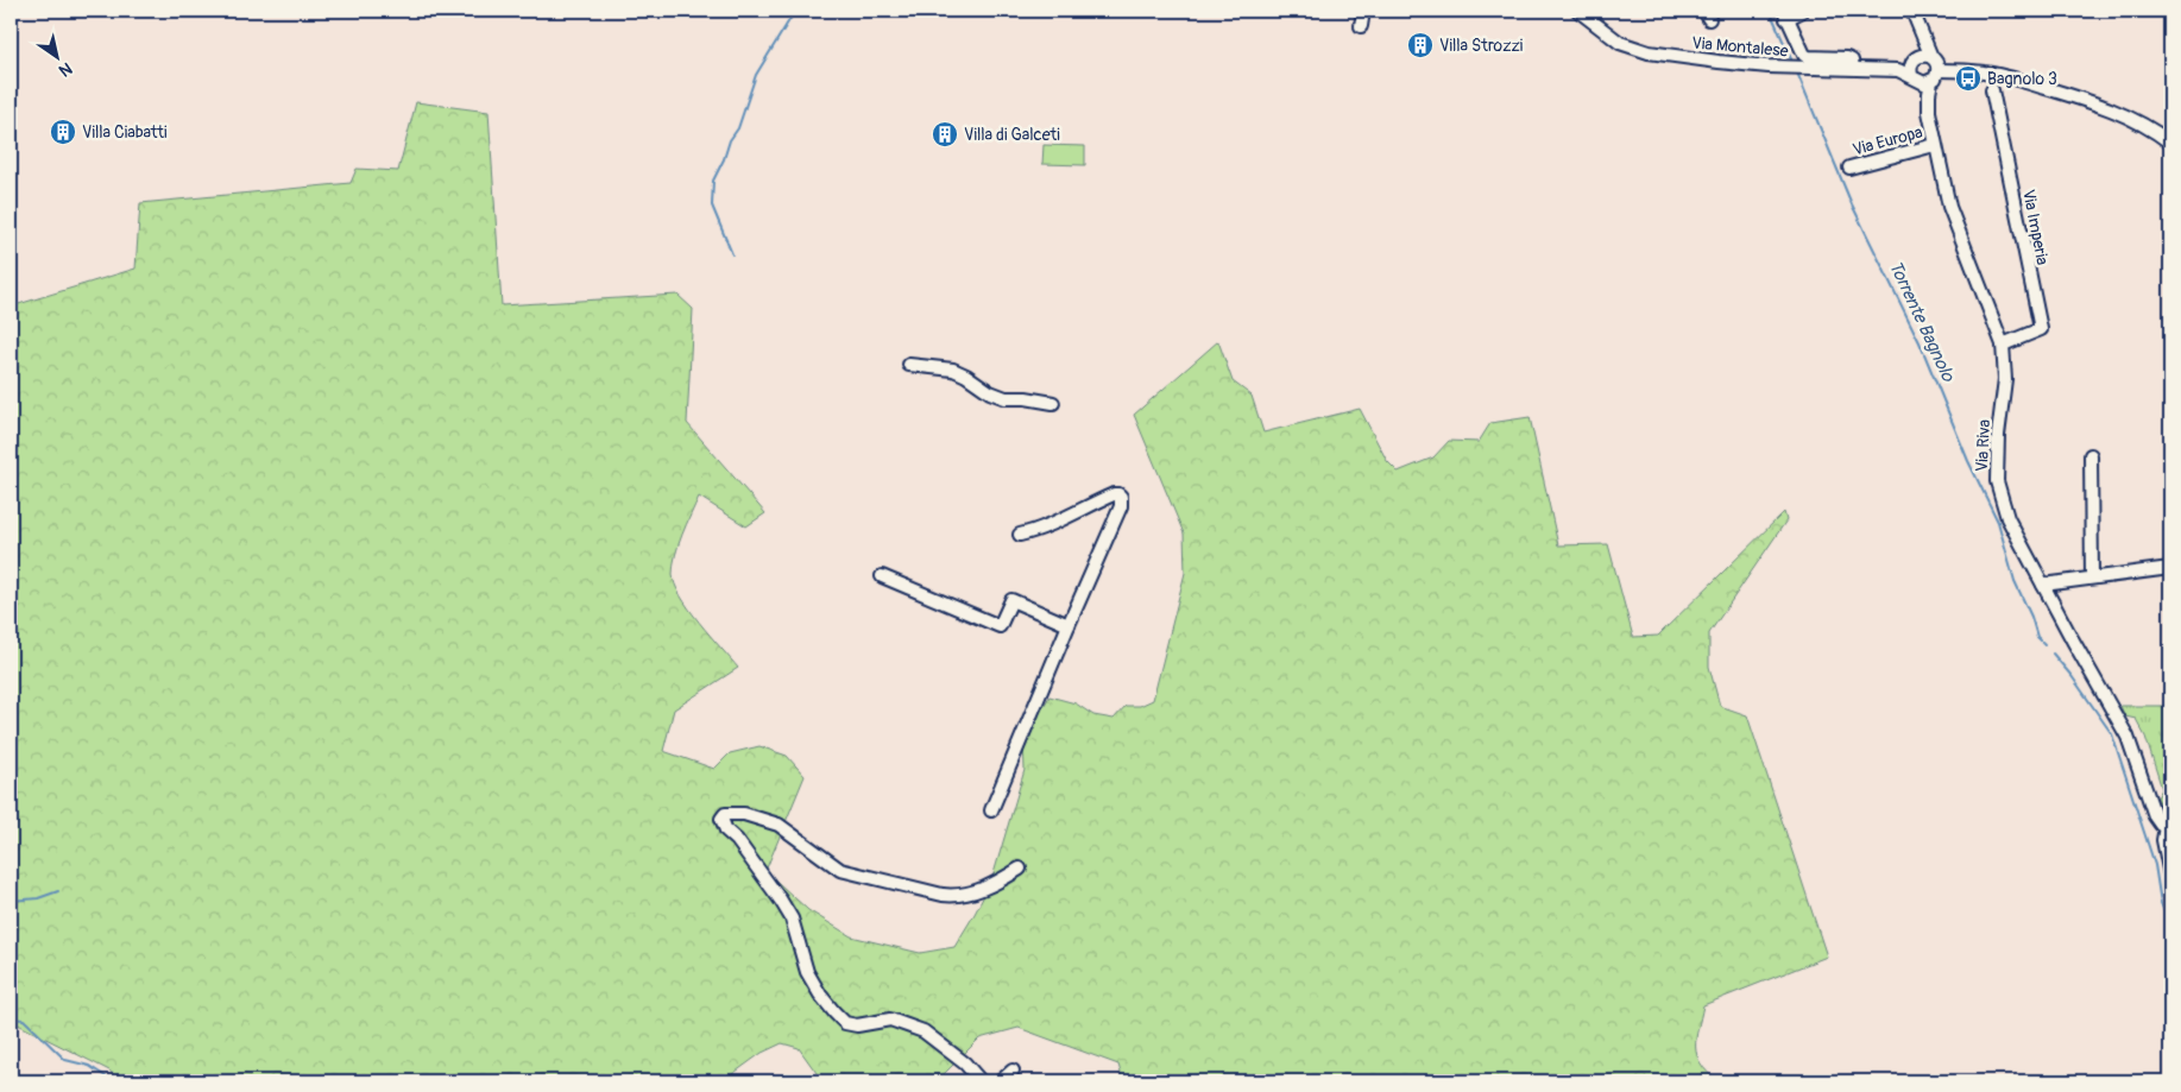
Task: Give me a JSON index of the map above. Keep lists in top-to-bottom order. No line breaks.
{"streets":{"street":["Via Montalese","Via Europa","Via Imperia","Via Riva"]},"crossings":[["Via Montalese","Via Riva"],["Via Europa","Via Riva"],["Via Imperia","Via Riva"]],"water":["Torrente Bagnolo"],"places":{"building":["Villa Strozzi","Villa Ciabatti","Villa di Galceti"],"bus stop":["Bagnolo 3"]},"north":"bottom right"}
